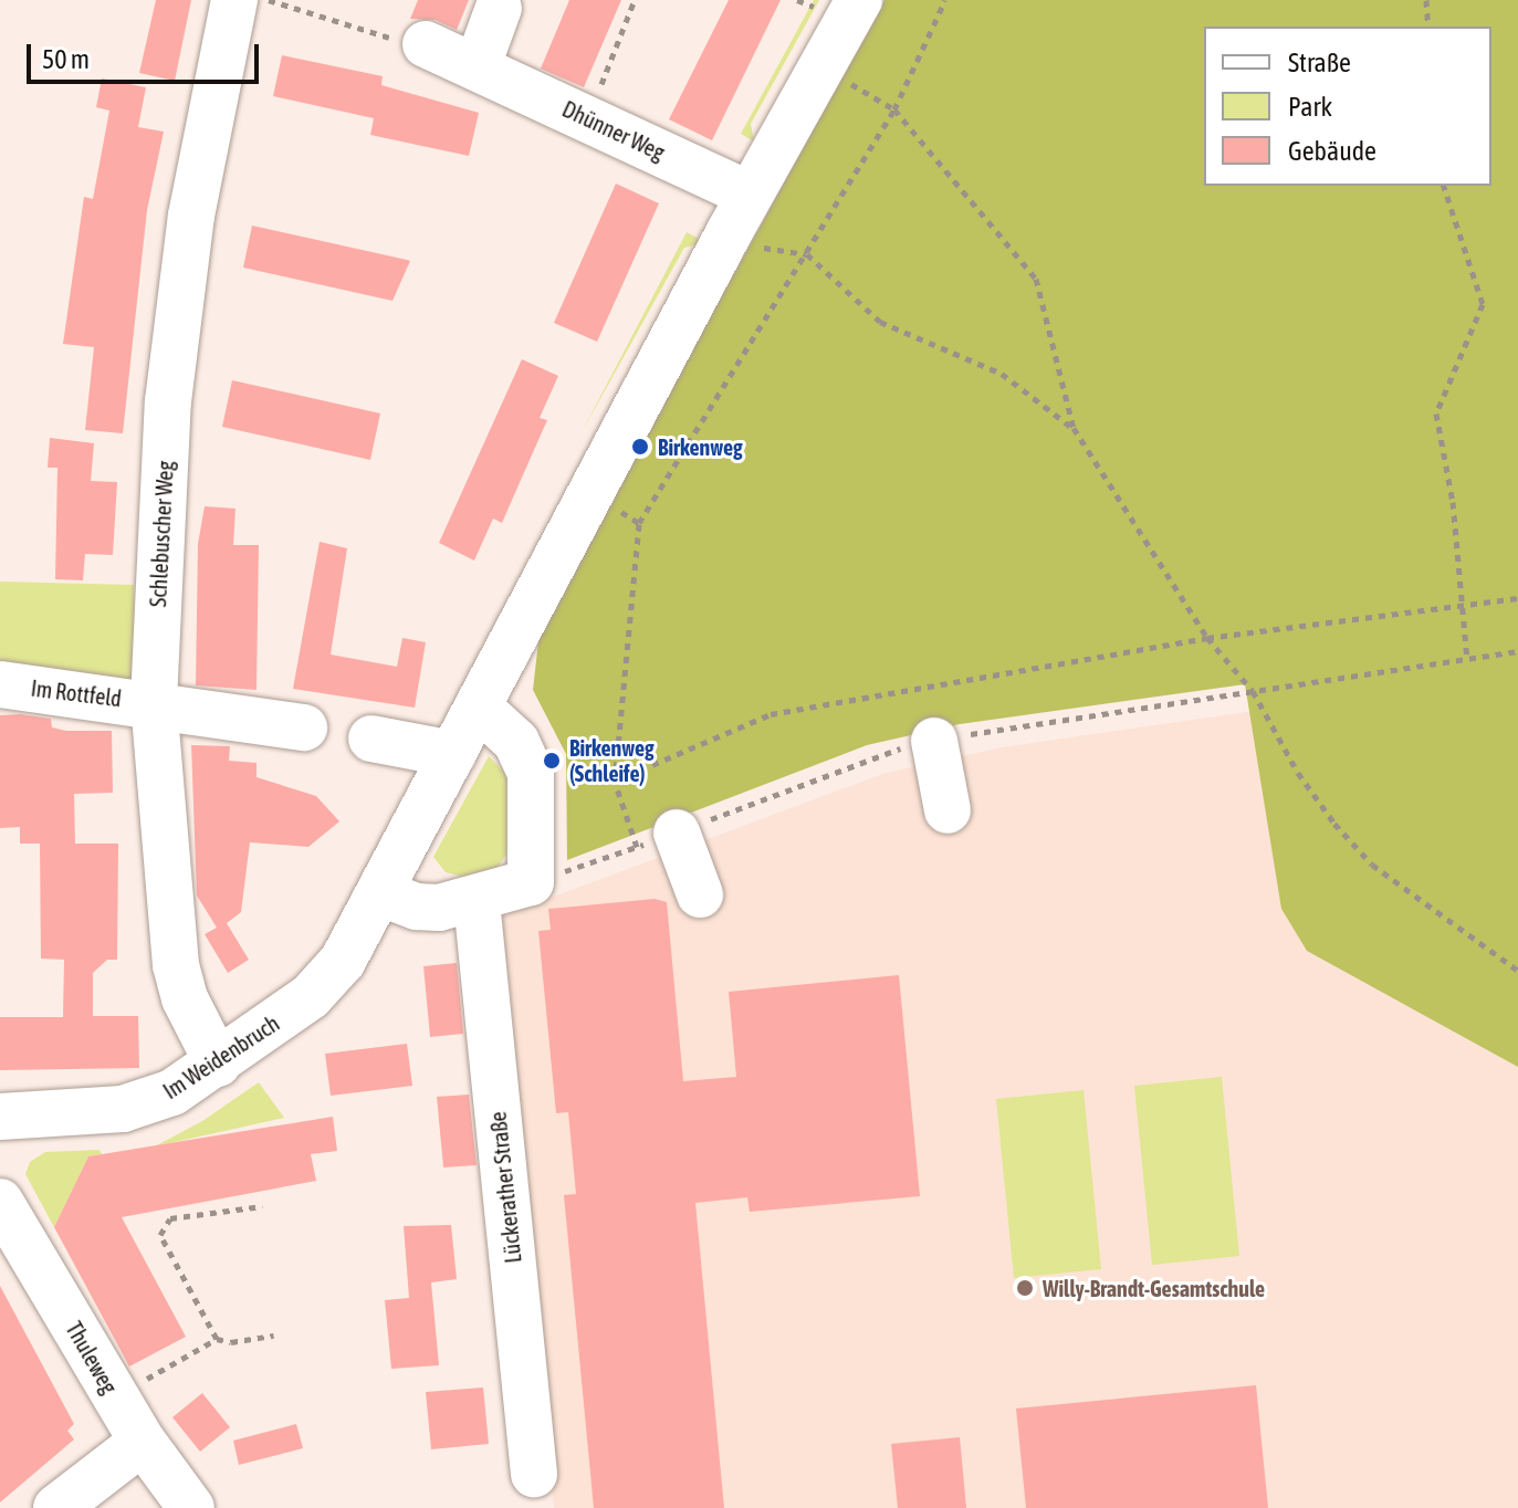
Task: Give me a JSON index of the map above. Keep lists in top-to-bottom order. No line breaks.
{"streets":{"street":["Dhünner Weg","Schlebuscher Weg","Im Rottfeld","Im Weidenbruch","Lückerather Straße","Thuleweg"]},"crossings":[["Schlebuscher Weg","Im Rottfeld"],["Schlebuscher Weg","Im Weidenbruch"]],"places":["Birkenweg","Birkenweg (Schleife)","Willy-Brandt-Gesamtschule"],"legend":["Straße","Park","Gebäude"],"scale_bar":"50 m"}
